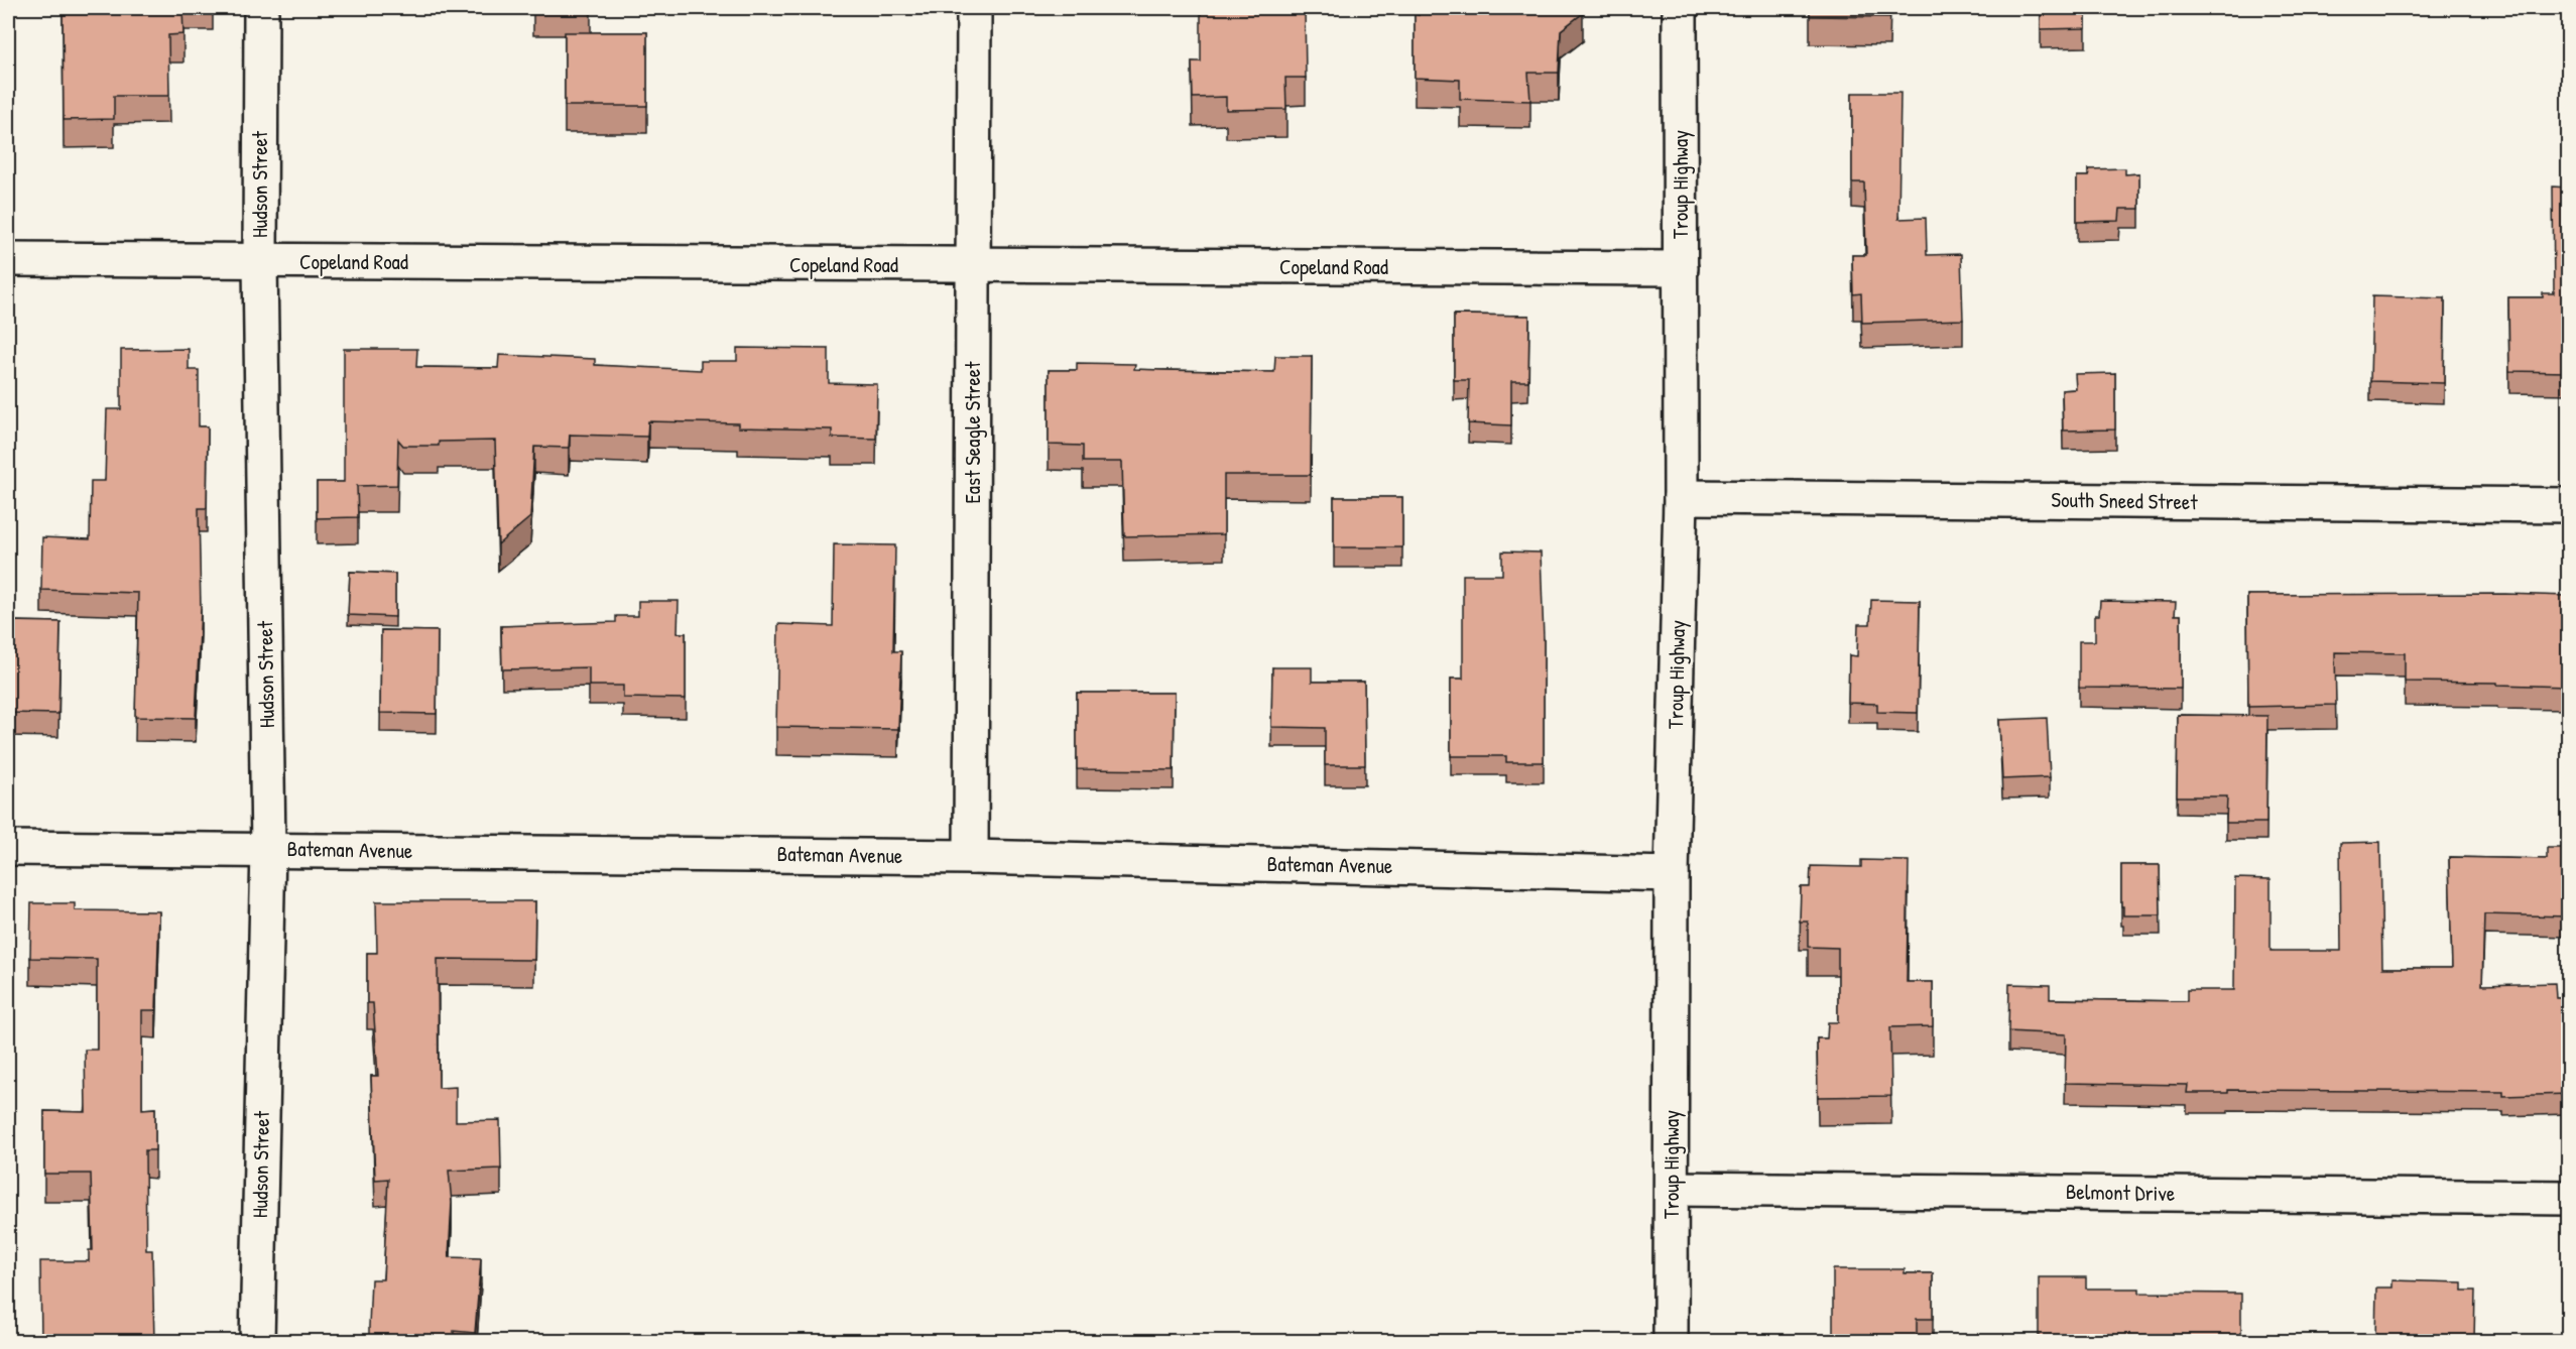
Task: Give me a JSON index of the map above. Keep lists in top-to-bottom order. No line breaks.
{"streets":{"street":["Hudson Street","Troup Highway","Copeland Road","East Seagle Street","South Sneed Street","Bateman Avenue","Belmont Drive"]},"crossings":[["Hudson Street","Copeland Road"],["Hudson Street","Bateman Avenue"],["Troup Highway","Copeland Road"],["Troup Highway","South Sneed Street"],["Troup Highway","Bateman Avenue"],["Troup Highway","Belmont Drive"],["Copeland Road","East Seagle Street"],["East Seagle Street","Bateman Avenue"]]}
